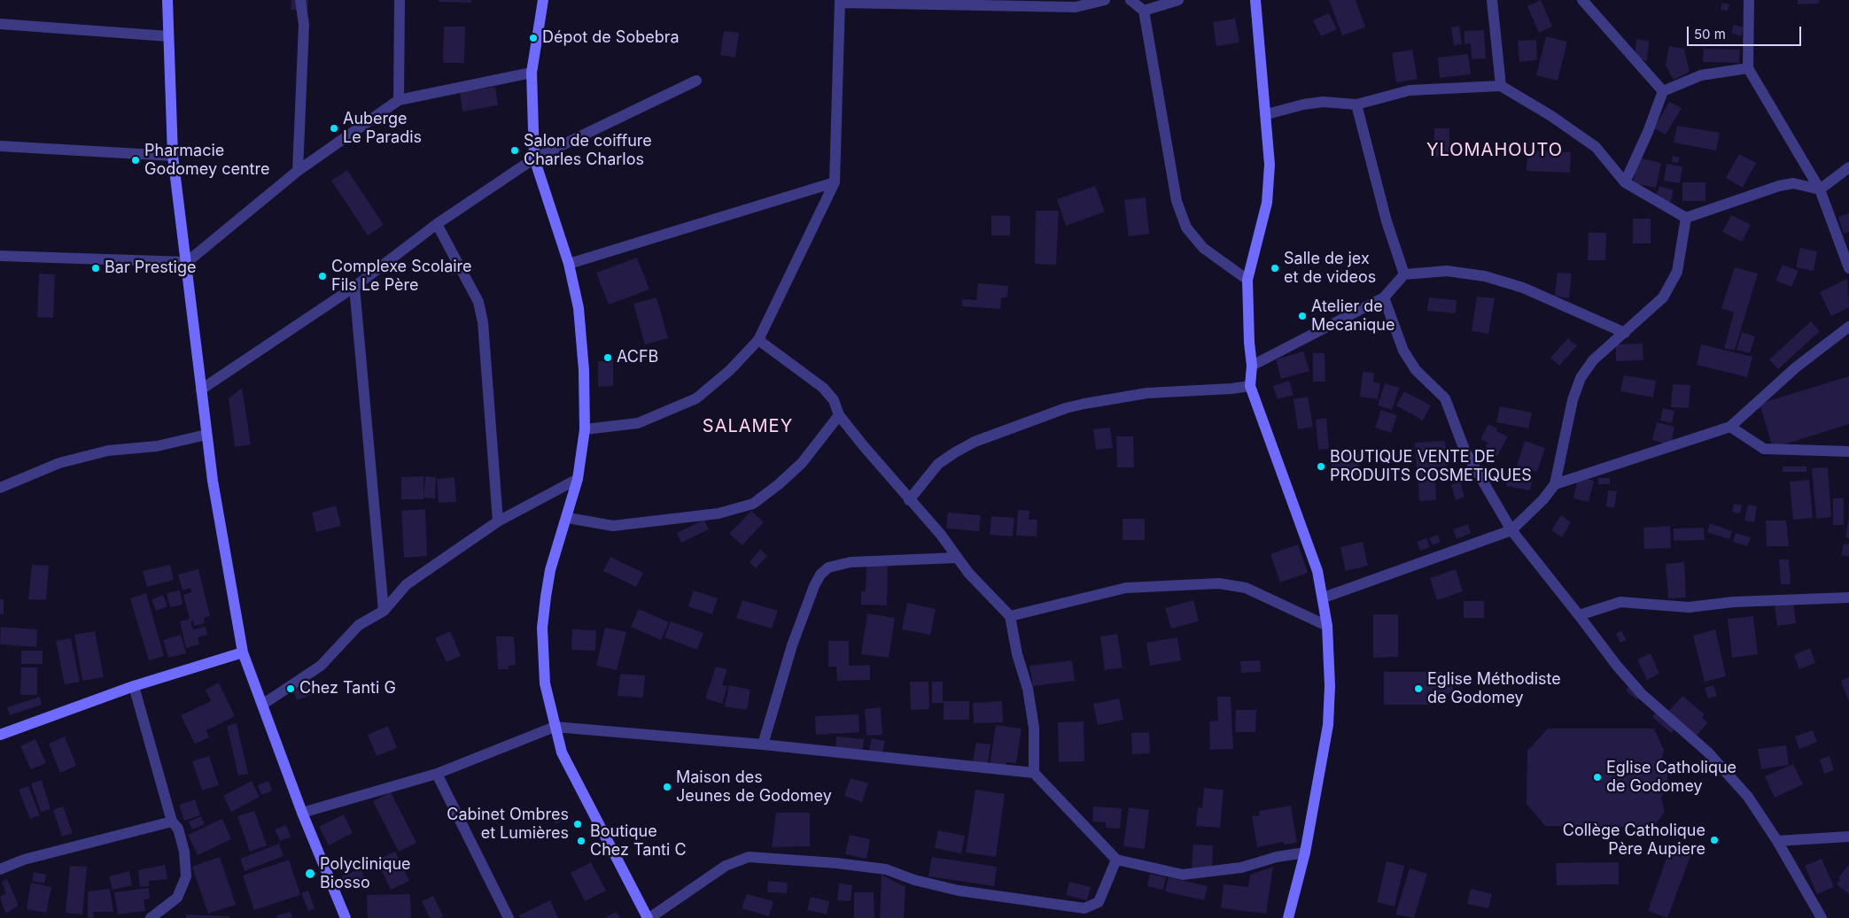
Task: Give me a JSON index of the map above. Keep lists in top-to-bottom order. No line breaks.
{"districts":["YLOMAHOUTO","SALAMEY"],"places":["Dépot de Sobebra","Auberge Le Paradis","Salon de coiffure Charles Charlos","Pharmacie Godomey centre","Bar Prestige","Salle de jex et de videos","Complexe Scolaire Fils Le Père","Atelier de Mecanique","ACFB","BOUTIQUE VENTE DE PRODUITS COSMETIQUES","Chez Tanti G","Eglise Méthodiste de Godomey","Eglise Catholique de Godomey","Maison des Jeunes de Godomey","Cabinet Ombres et Lumières","Collège Catholique Père Aupiere","Boutique Chez Tanti C","Polyclinique Biosso"],"scale_bar":"50 m"}
